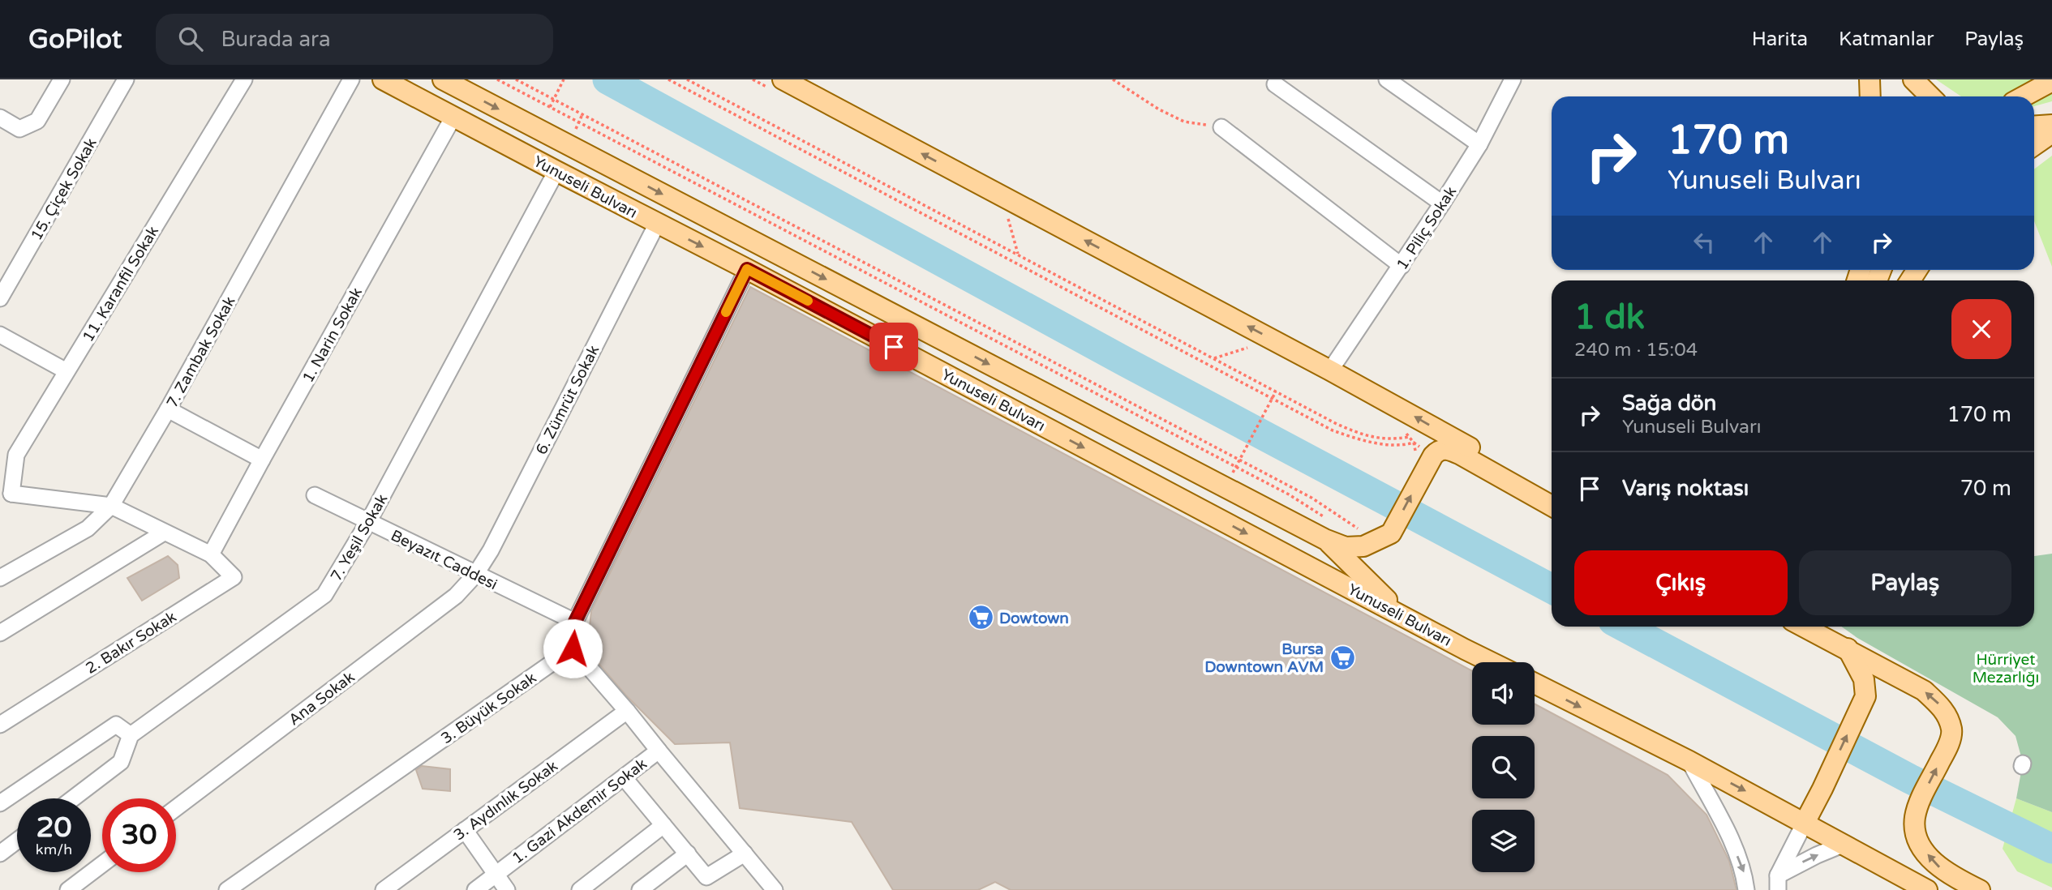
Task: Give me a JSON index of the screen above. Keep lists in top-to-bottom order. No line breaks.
{"streets":{"main road":["Yunuseli Bulvarı"],"street":["15. Çiçek Sokak","1. Piliç Sokak","11. Karanfil Sokak","1. Narin Sokak","7. Zambak Sokak","6. Zümrüt Sokak","7. Yeşil Sokak","Beyazıt Caddesi","2. Bakır Sokak","Ana Sokak","3. Büyük Sokak","3. Aydınlık Sokak","1. Gazi Akdemir Sokak"]},"crossings":[["Yunuseli Bulvarı","1. Narin Sokak"],["Yunuseli Bulvarı","6. Zümrüt Sokak"],["Yunuseli Bulvarı","7. Yeşil Sokak"],["1. Narin Sokak","2. Bakır Sokak"],["6. Zümrüt Sokak","Beyazıt Caddesi"],["6. Zümrüt Sokak","Ana Sokak"],["7. Yeşil Sokak","Beyazıt Caddesi"],["Beyazıt Caddesi","Ana Sokak"],["3. Büyük Sokak","1. Gazi Akdemir Sokak"],["3. Aydınlık Sokak","1. Gazi Akdemir Sokak"]],"parks":["Hürriyet Mezarlığı"],"places":{"supermarket":["Dowtown","Bursa Downtown AVM"]},"page":{"header":"GoPilot","search":"Burada ara","nav":["Harita","Katmanlar","Paylaş"],"turn":["170 m","Yunuseli Bulvarı"],"heading":["1 dk","240 m · 15:04"],"list":[{"name":"Sağa dön","note":"Yunuseli Bulvarı","value":"170 m"},{"name":"Varış noktası","value":"70 m"}],"buttons":["Çıkış","Paylaş"],"speed":"20 km/h","limit":"30"}}
